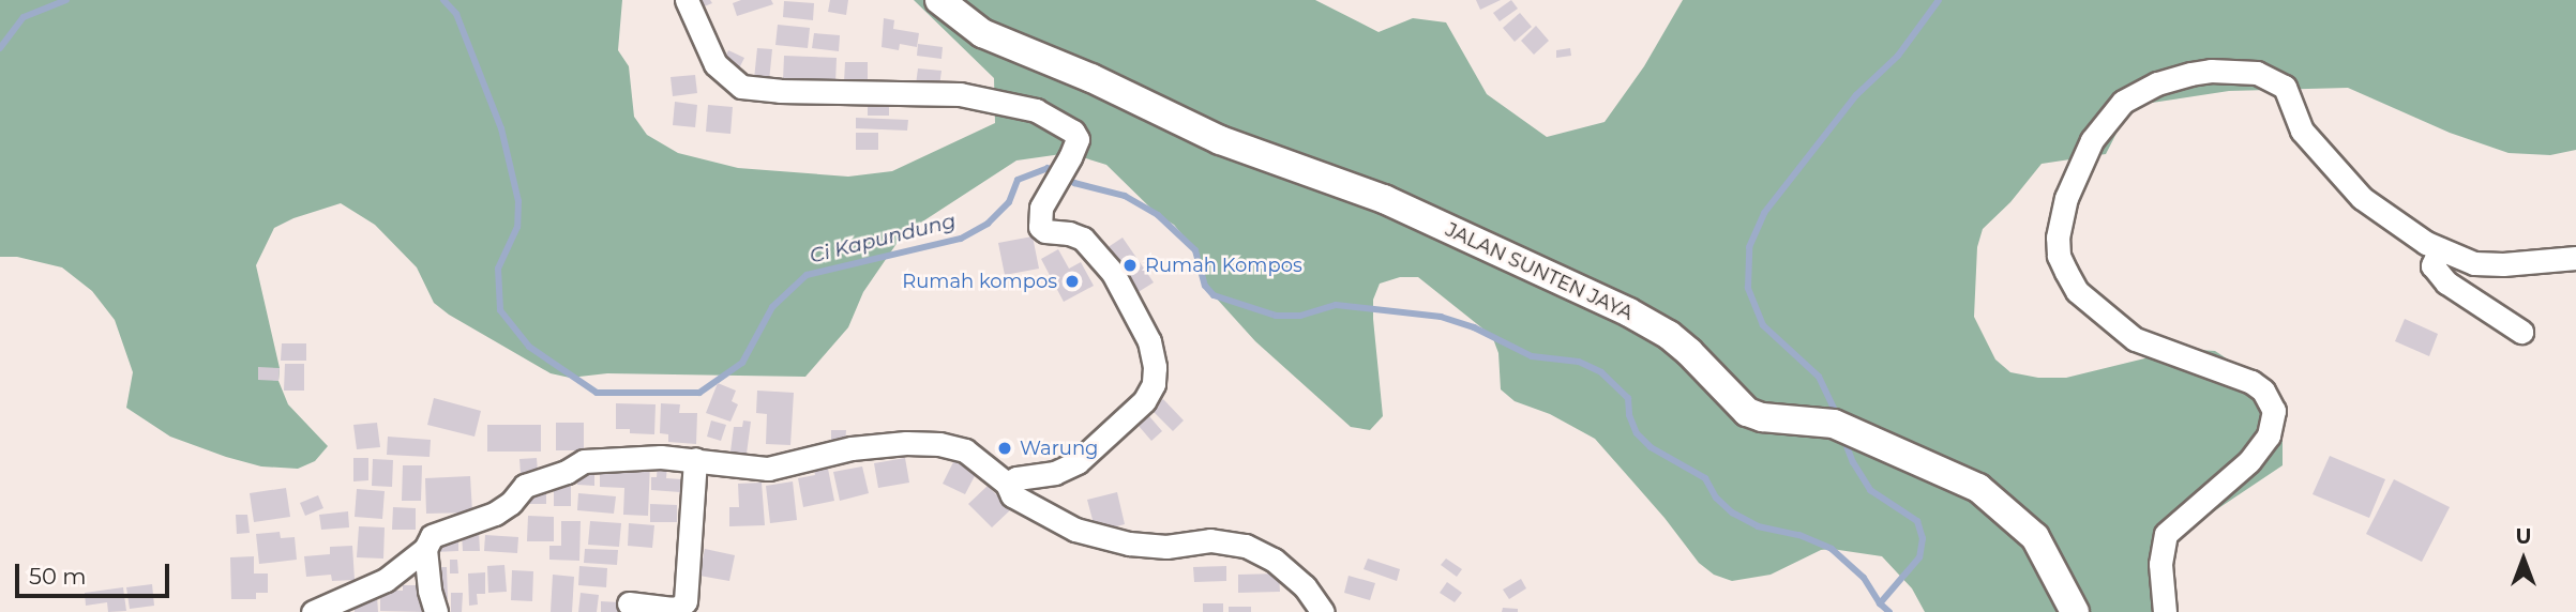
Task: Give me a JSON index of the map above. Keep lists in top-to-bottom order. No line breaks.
{"streets":{"main road":["JALAN SUNTEN JAYA"]},"water":["Ci Kapundung"],"places":["Rumah Kompos","Rumah kompos","Warung"],"scale_bar":"50 m","north":"top"}
